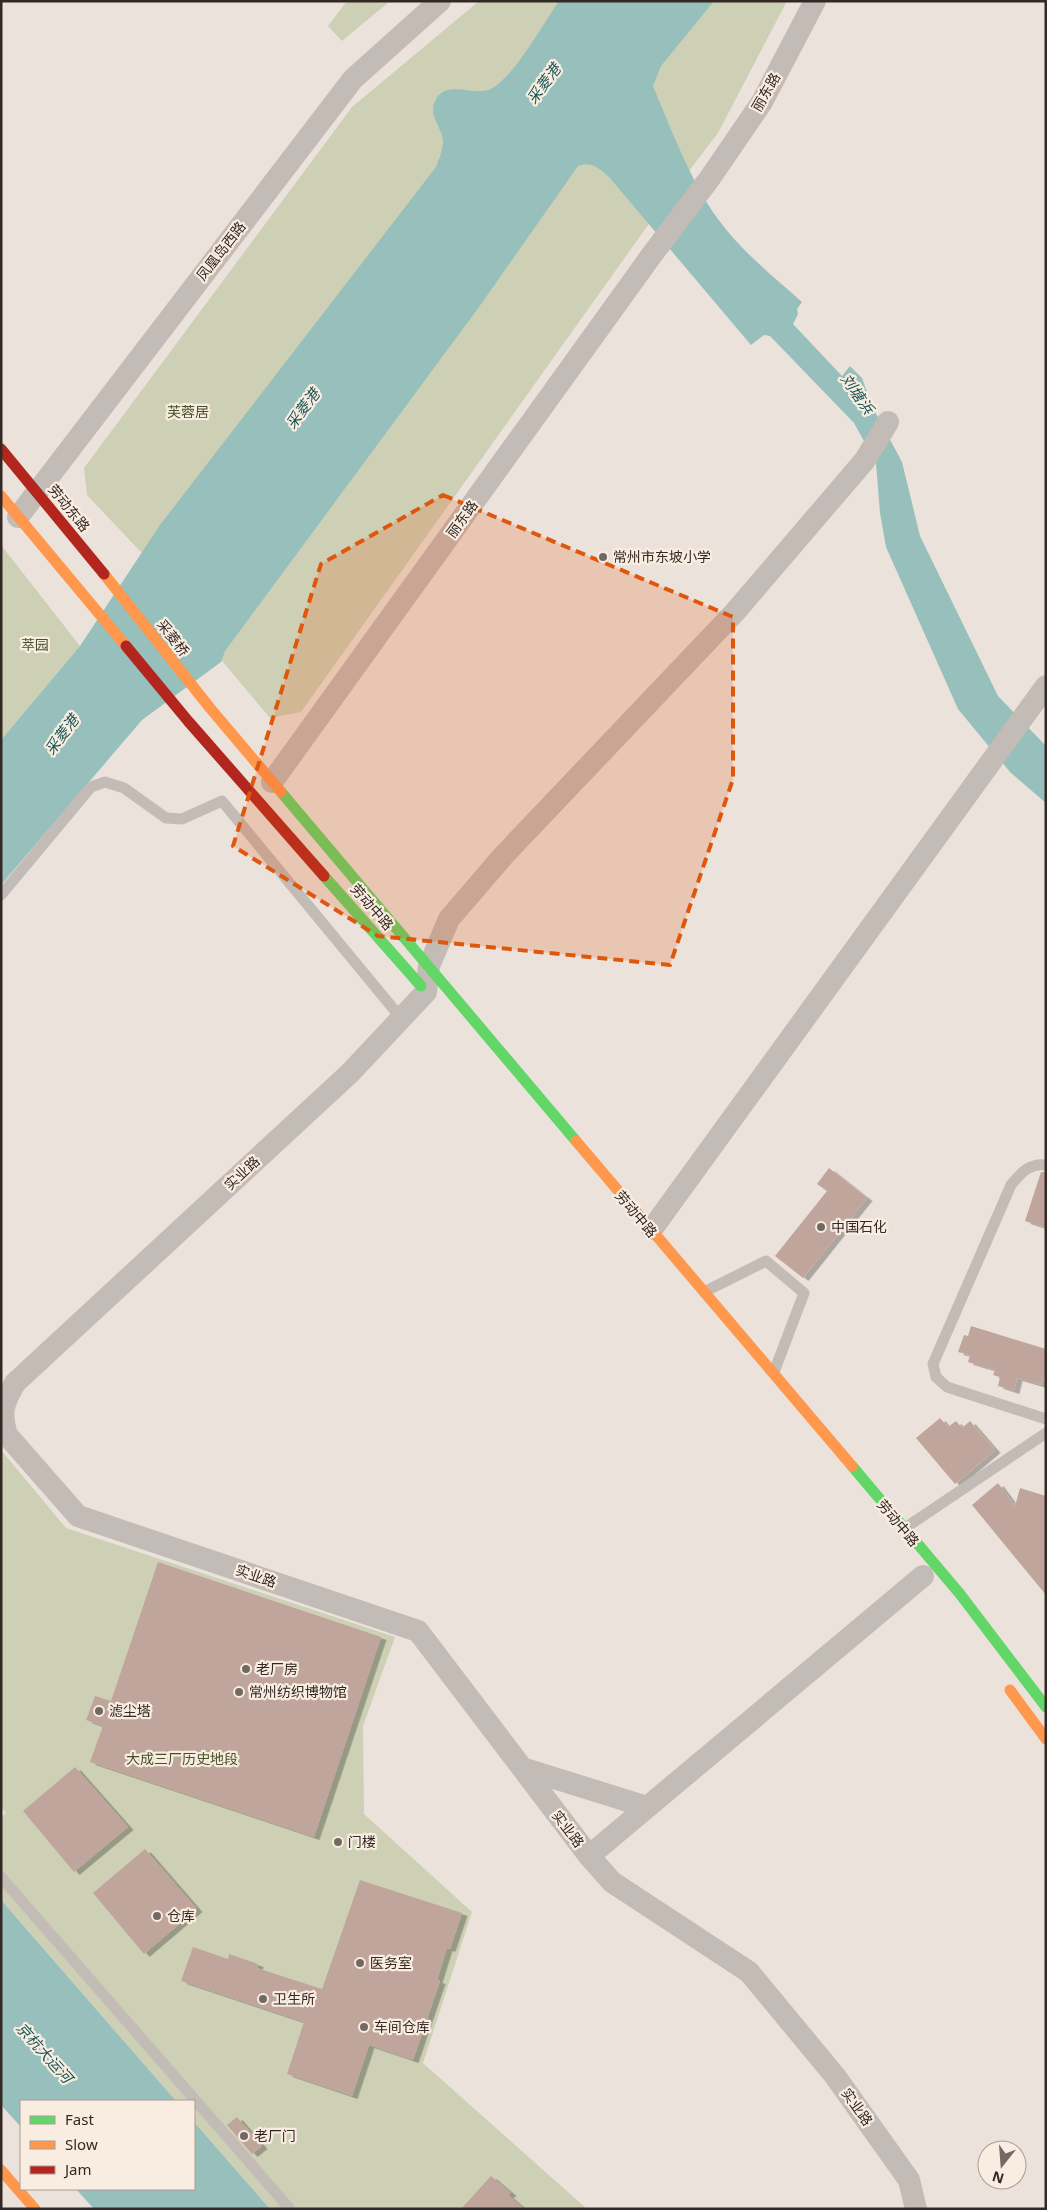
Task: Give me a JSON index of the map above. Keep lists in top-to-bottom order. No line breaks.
{"streets":{"main road":["劳动东路","采菱桥","劳动中路"],"street":["丽东路","凤凰岛西路","实业路"]},"crossings":[["丽东路","劳动中路"],["凤凰岛西路","劳动东路"],["凤凰岛西路","劳动中路"],["劳动东路","采菱桥"],["采菱桥","劳动中路"],["劳动中路","实业路"]],"water":["采菱港","刘塘浜","京杭大运河"],"parks":["芙蓉居","萃园","大成三厂历史地段"],"places":["常州市东坡小学","中国石化","老厂房","常州纺织博物馆","滤尘塔","门楼","仓库","医务室","卫生所","车间仓库","老厂门"],"legend":["Fast","Slow","Jam"],"north":"bottom"}
